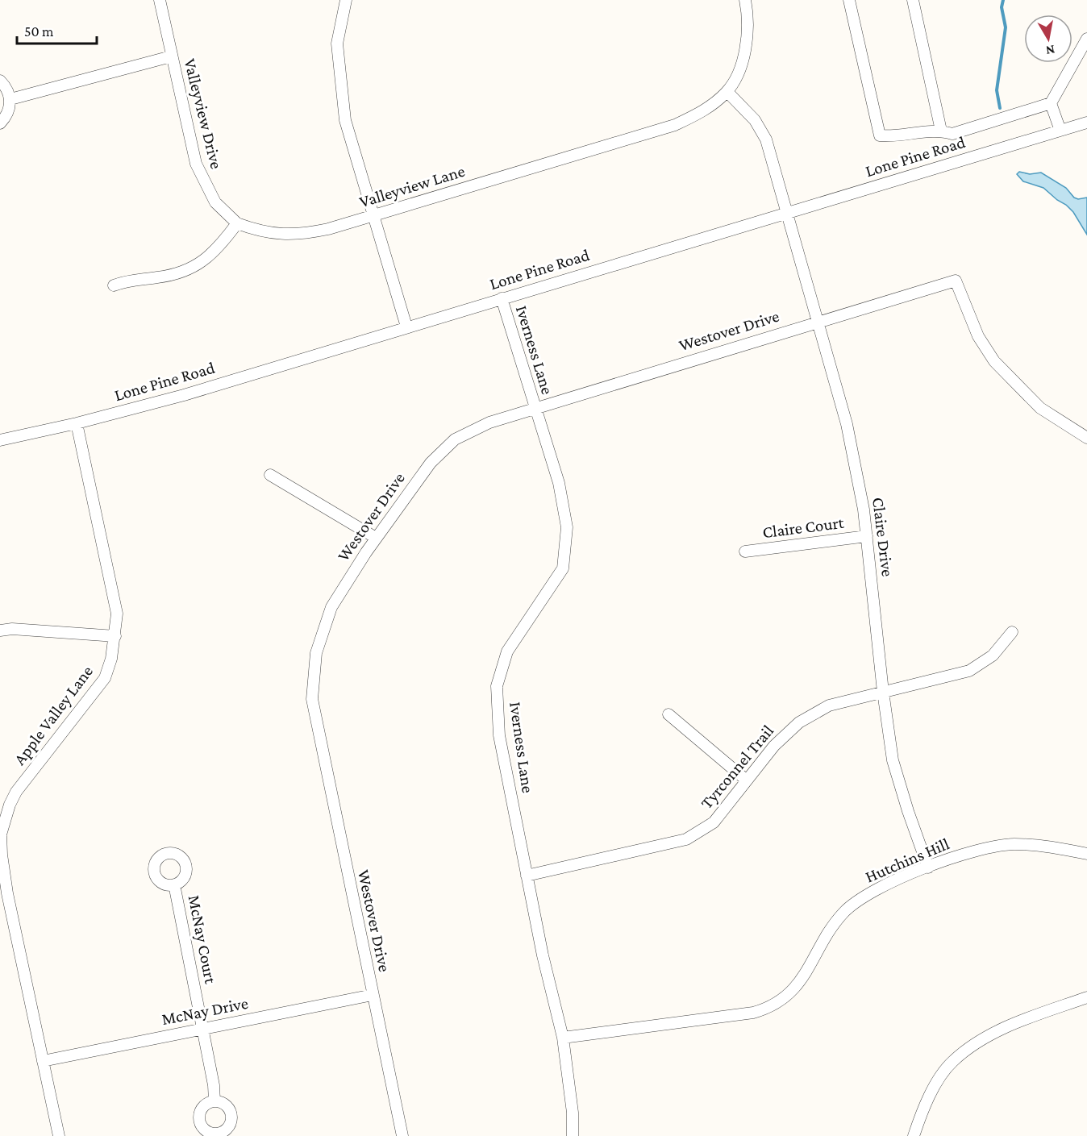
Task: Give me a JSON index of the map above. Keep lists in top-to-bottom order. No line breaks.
{"streets":{"street":["Valleyview Drive","Lone Pine Road","Valleyview Lane","Westover Drive","Iverness Lane","Claire Court","Claire Drive","Apple Valley Lane","Tyrconnel Trail","Hutchins Hill","McNay Court","McNay Drive"]},"crossings":[["Valleyview Drive","Valleyview Lane"],["Lone Pine Road","Iverness Lane"],["Lone Pine Road","Claire Drive"],["Lone Pine Road","Apple Valley Lane"],["Valleyview Lane","Claire Drive"],["Westover Drive","Iverness Lane"],["Westover Drive","Claire Drive"],["Westover Drive","McNay Drive"],["Iverness Lane","Tyrconnel Trail"],["Iverness Lane","Hutchins Hill"],["Claire Court","Claire Drive"],["Claire Drive","Tyrconnel Trail"],["Claire Drive","Hutchins Hill"],["Apple Valley Lane","McNay Drive"],["McNay Court","McNay Drive"]],"scale_bar":"50 m","north":"bottom"}
